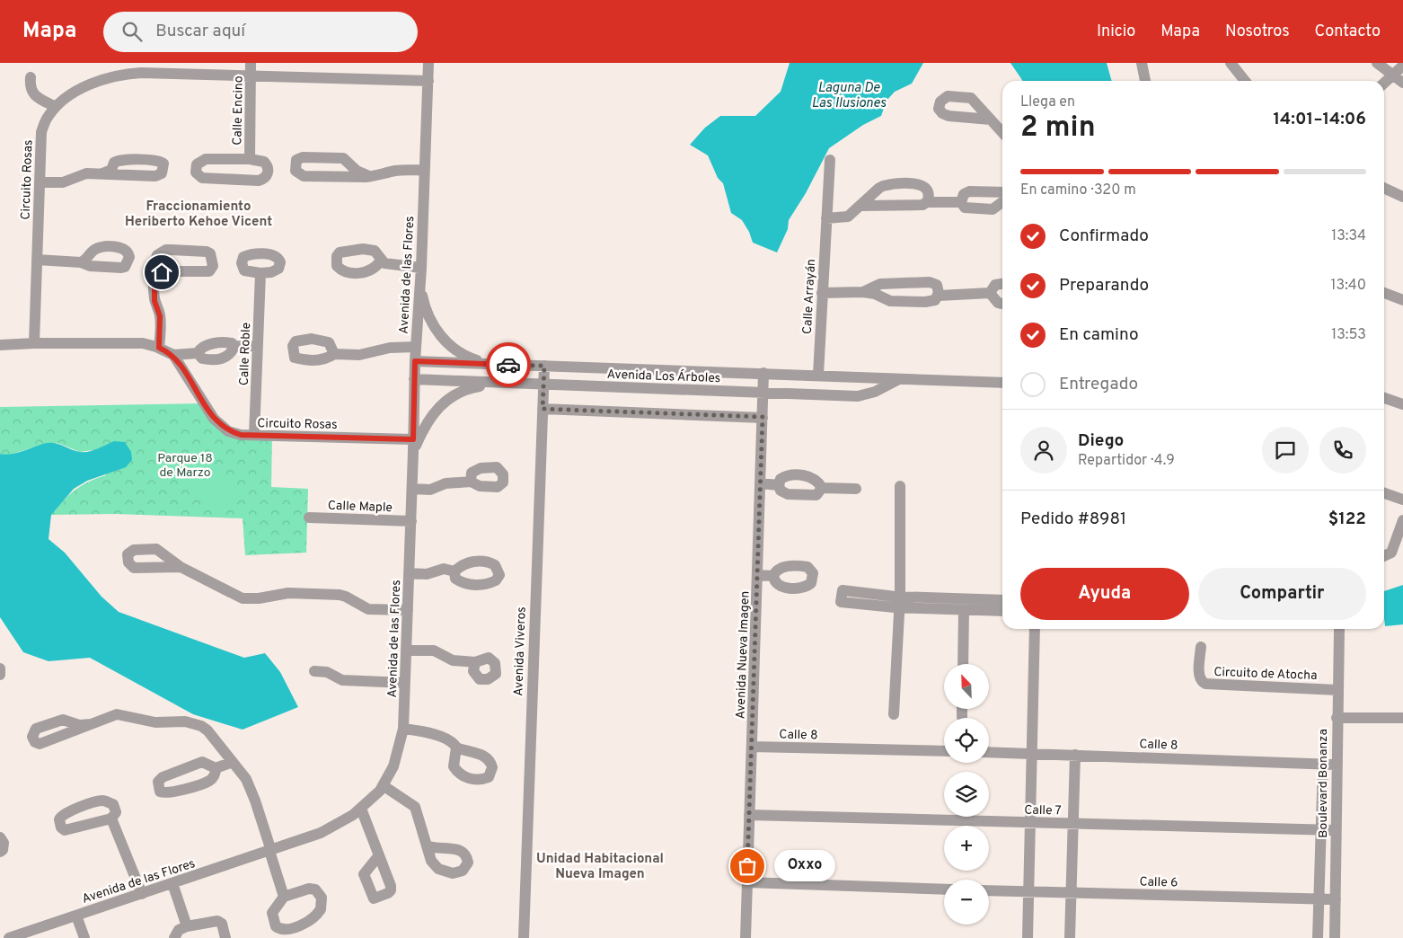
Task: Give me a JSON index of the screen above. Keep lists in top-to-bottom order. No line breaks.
{"streets":{"street":["Calle Encino","Circuito Rosas","Avenida de las Flores","Calle Arrayán","Calle Roble","Avenida Los Árboles","Calle Maple","Avenida Viveros","Avenida Nueva Imagen","Circuito de Atocha","Calle 8","Boulevard Bonanza","Calle 7","Calle 6"]},"crossings":[["Calle Encino","Circuito Rosas"],["Circuito Rosas","Avenida de las Flores"],["Circuito Rosas","Calle Roble"],["Avenida de las Flores","Avenida Los Árboles"],["Avenida de las Flores","Calle Maple"],["Calle Arrayán","Avenida Los Árboles"],["Avenida Los Árboles","Avenida Viveros"],["Avenida Los Árboles","Avenida Nueva Imagen"],["Avenida Nueva Imagen","Calle 8"],["Avenida Nueva Imagen","Calle 7"],["Circuito de Atocha","Boulevard Bonanza"],["Calle 8","Boulevard Bonanza"],["Boulevard Bonanza","Calle 7"],["Boulevard Bonanza","Calle 6"]],"districts":["Fraccionamiento Heriberto Kehoe Vicent","Unidad Habitacional Nueva Imagen"],"water":["Laguna De Las Ilusiones"],"parks":["Parque 18 de Marzo"],"places":["Oxxo"],"north":"top left","page":{"header":"Mapa","search":"Buscar aquí","nav":["Inicio","Mapa","Nosotros","Contacto"],"heading":["2 min","Llega en","14:01–14:06"],"panel":["Diego","Repartidor · 4.9","Pedido #8981","$122"],"bar":"En camino · 320 m","list":[["Confirmado","13:34"],["Preparando","13:40"],["En camino","13:53"],"Entregado"],"buttons":["Ayuda","Compartir"],"map_buttons":["+","−"],"bubble":"Oxxo"}}
